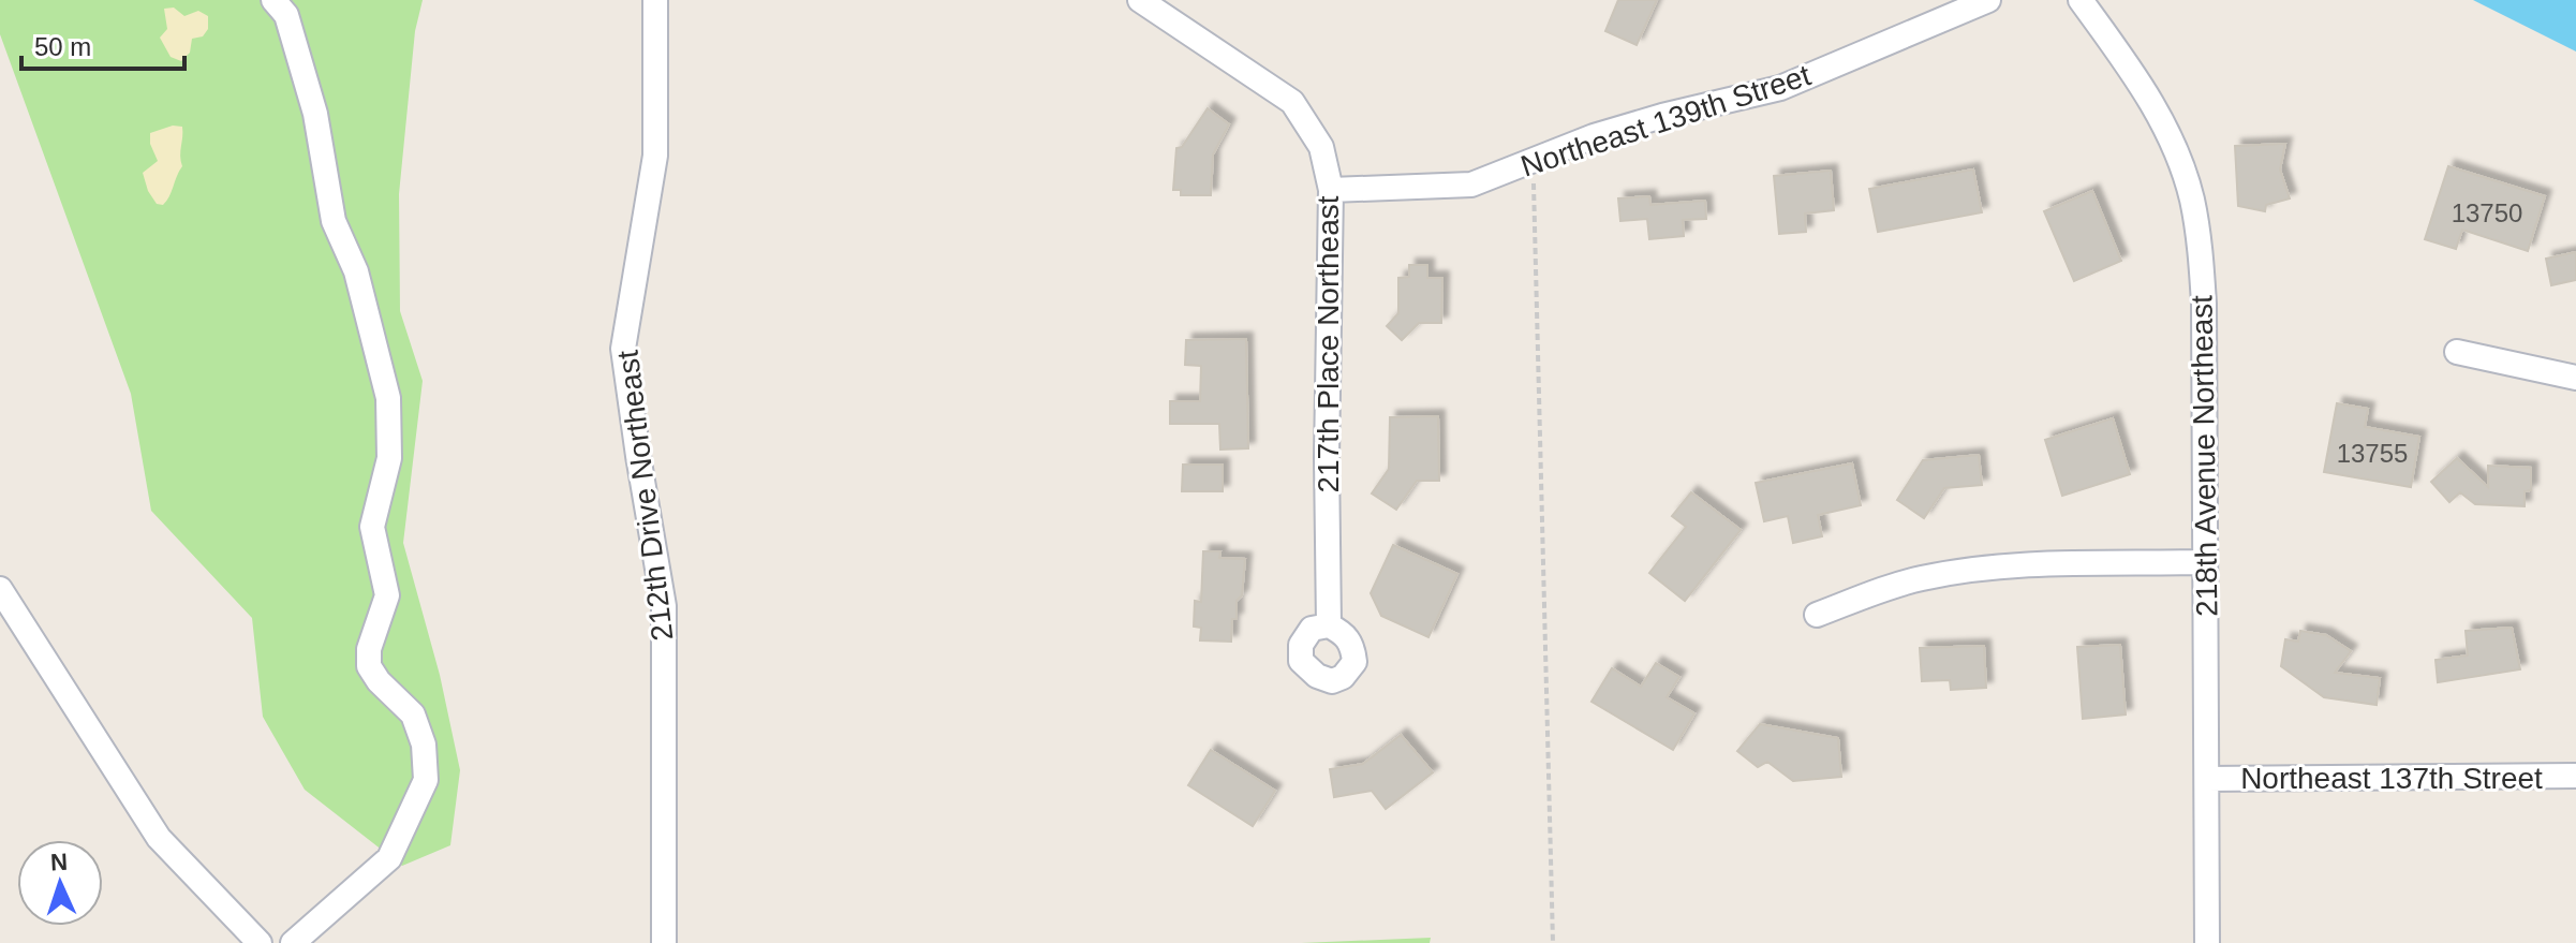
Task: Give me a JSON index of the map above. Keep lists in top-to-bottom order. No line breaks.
{"streets":{"street":["Northeast 139th Street","217th Place Northeast","218th Avenue Northeast","212th Drive Northeast","Northeast 137th Street"]},"crossings":[["Northeast 139th Street","217th Place Northeast"],["218th Avenue Northeast","Northeast 137th Street"]],"house_numbers":["13750","13755"],"scale_bar":"50 m","north":"top"}
